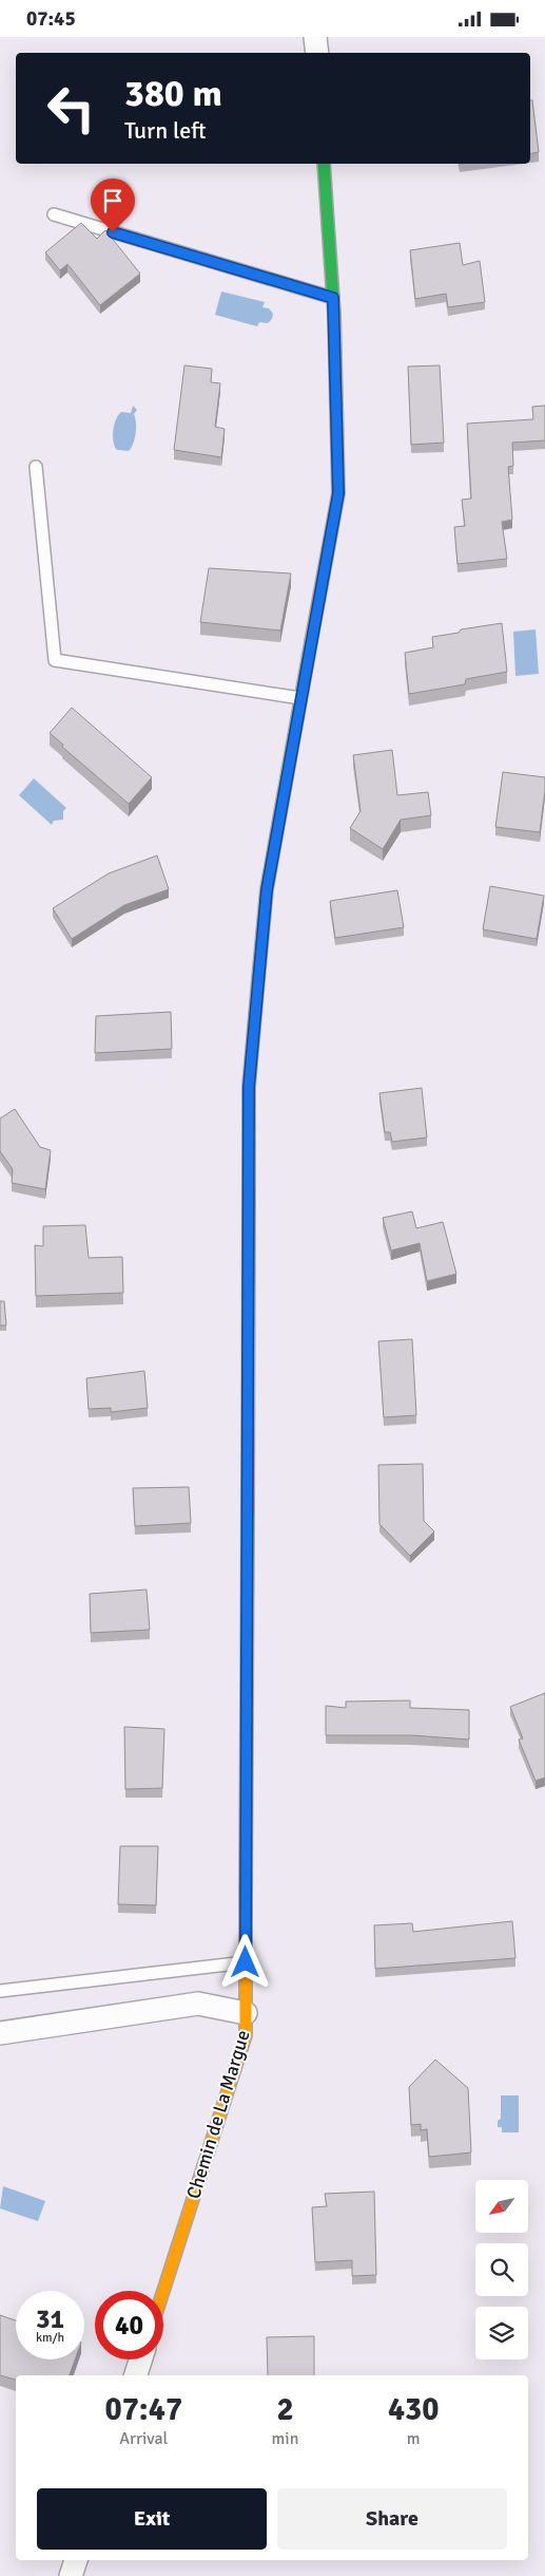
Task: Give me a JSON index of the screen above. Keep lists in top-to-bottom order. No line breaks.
{"streets":{"street":["Chemin de La Margue"]},"north":"bottom left","page":{"status":"07:45","turn":["380 m","Turn left"],"speed":"31 km/h","limit":"40","eta":["07:47","Arrival","2","min","430","m"],"buttons":["Exit","Share"]}}
